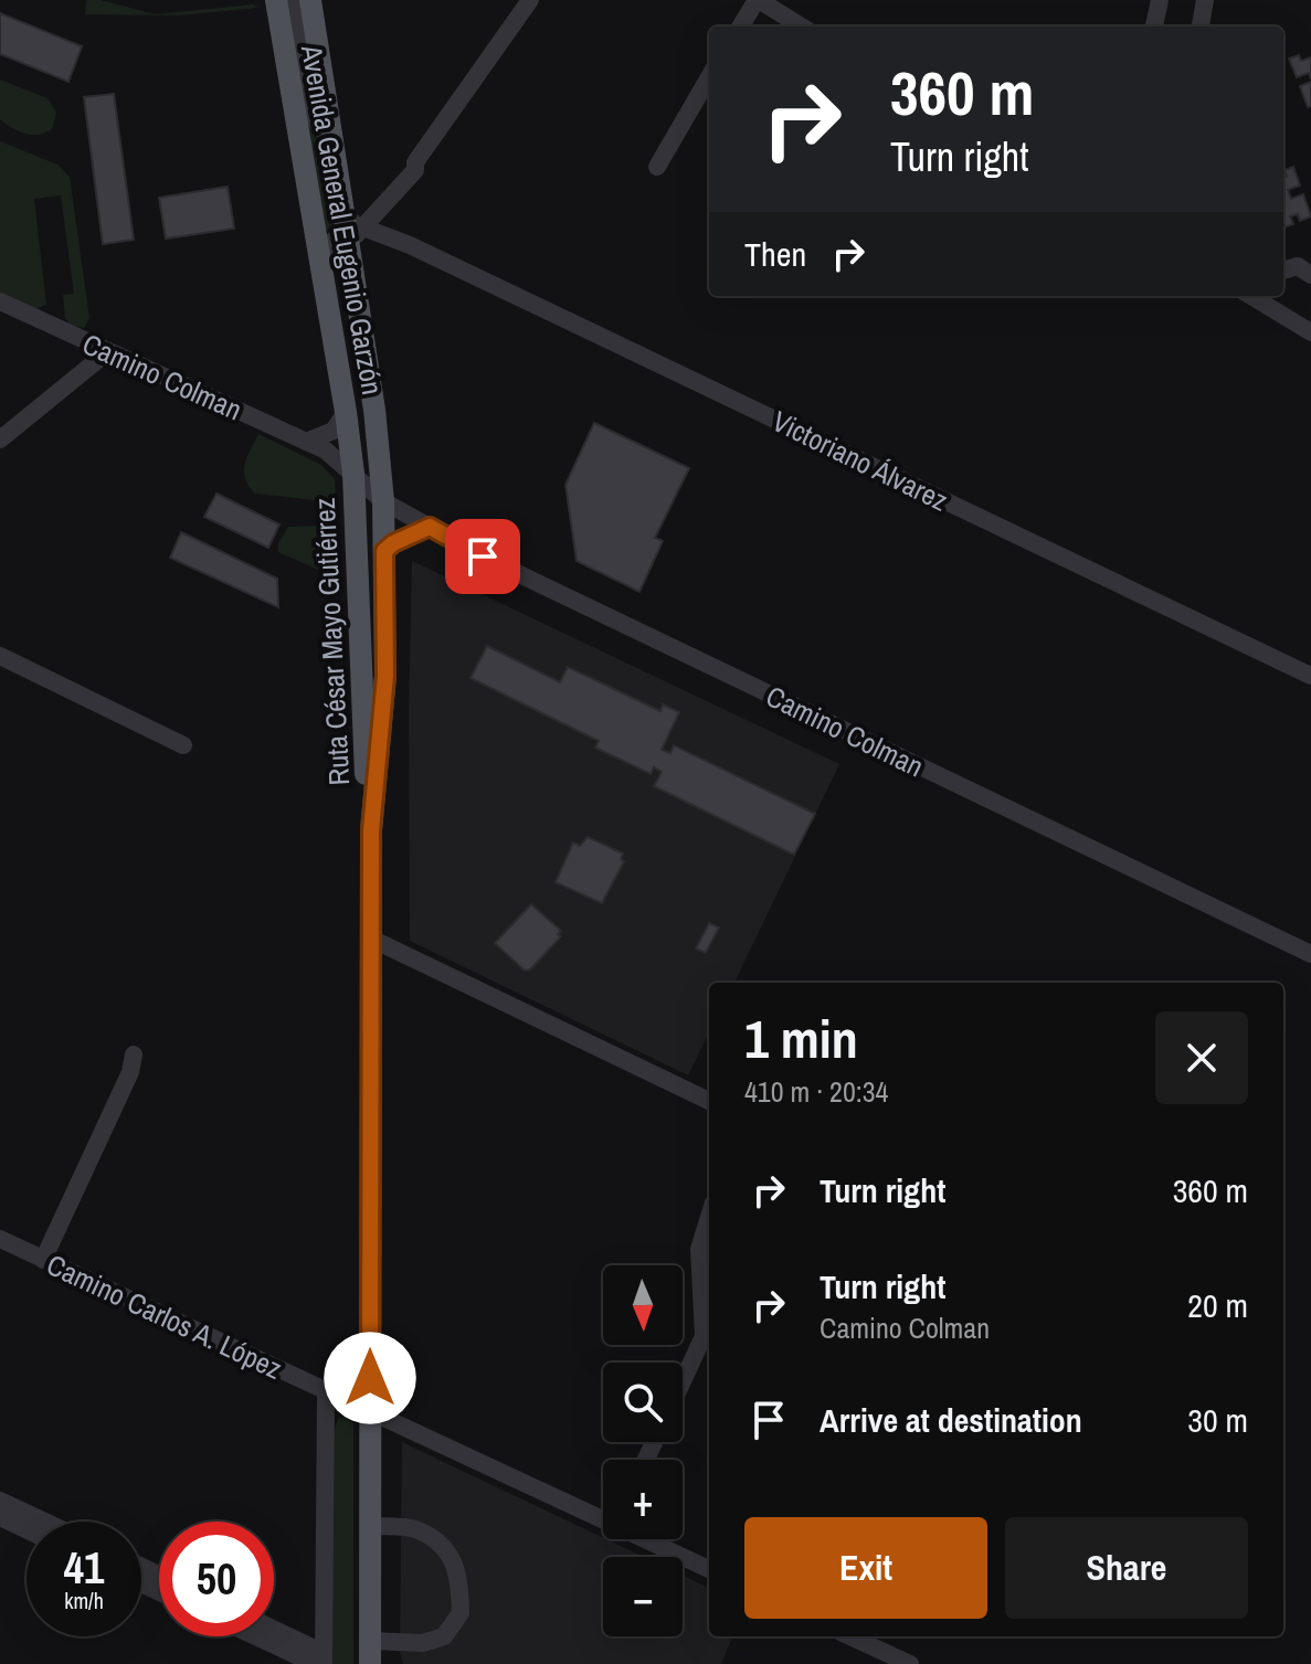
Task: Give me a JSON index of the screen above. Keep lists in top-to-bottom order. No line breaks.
{"streets":{"main road":["Avenida General Eugenio Garzón","Ruta César Mayo Gutiérrez"],"street":["Camino Colman","Victoriano Álvarez","Camino Carlos A. López"]},"crossings":[["Avenida General Eugenio Garzón","Camino Colman"],["Avenida General Eugenio Garzón","Victoriano Álvarez"],["Avenida General Eugenio Garzón","Ruta César Mayo Gutiérrez"],["Camino Colman","Ruta César Mayo Gutiérrez"],["Ruta César Mayo Gutiérrez","Camino Carlos A. López"]],"north":"bottom","page":{"turn":["360 m","Turn right"],"then":"Then","heading":["1 min","410 m · 20:34"],"list":[{"name":"Turn right","value":"360 m"},{"name":"Turn right","note":"Camino Colman","value":"20 m"},{"name":"Arrive at destination","value":"30 m"}],"map_buttons":["+","−"],"buttons":["Exit","Share"],"speed":"41 km/h","limit":"50"}}
